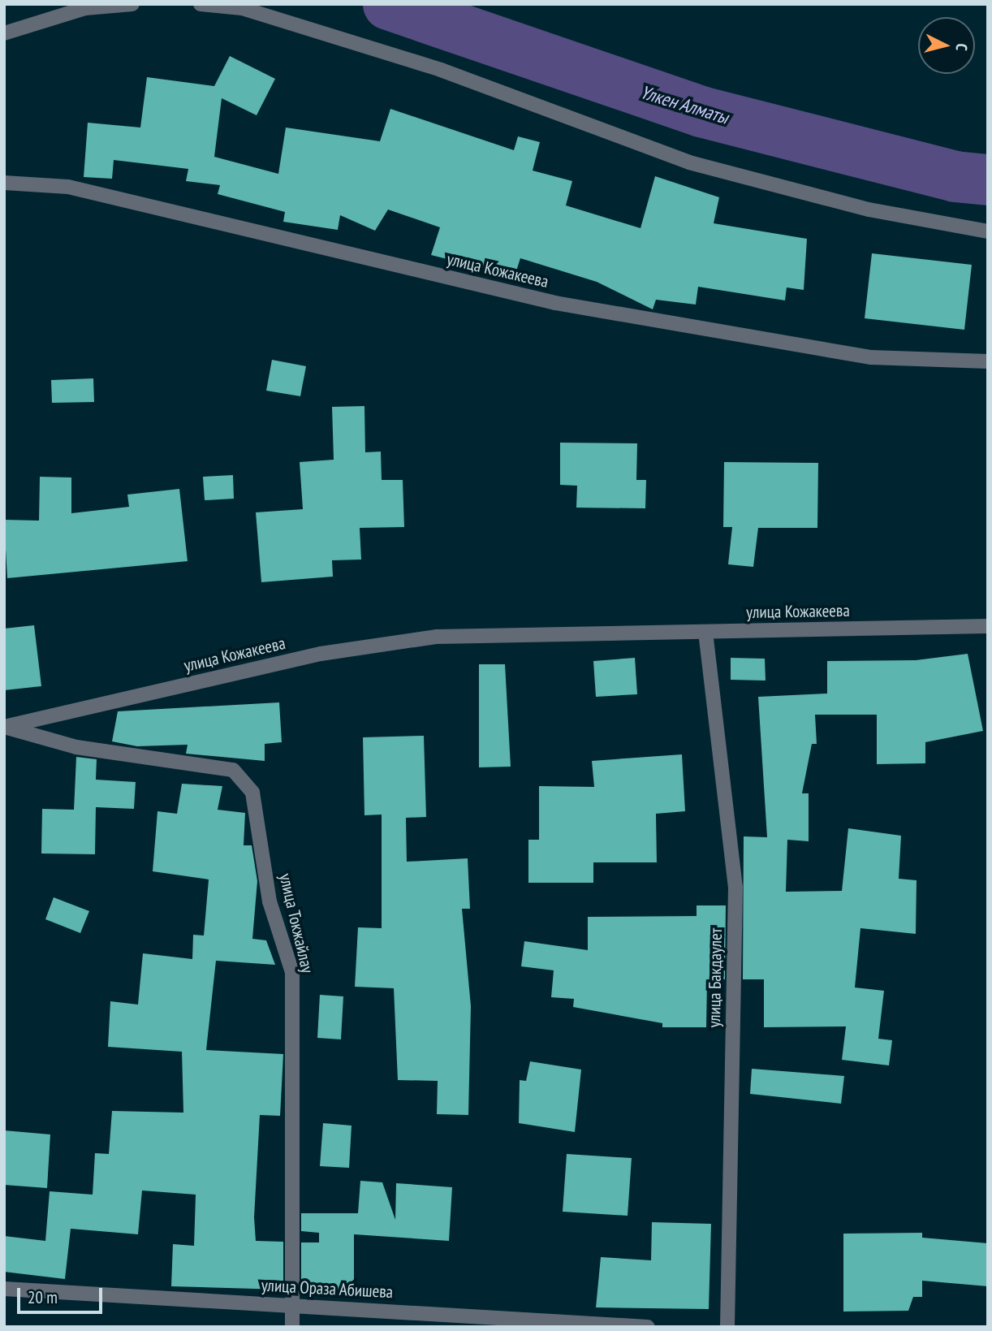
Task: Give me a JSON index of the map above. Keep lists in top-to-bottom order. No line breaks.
{"streets":{"street":["улица Кожакеева","улица Токжайлау","улица Бакдаулет","улица Ораза Абишева"]},"crossings":[["улица Кожакеева","улица Токжайлау"],["улица Кожакеева","улица Бакдаулет"],["улица Токжайлау","улица Ораза Абишева"]],"water":["Үлкен Алматы"],"scale_bar":"20 m","north":"right"}
